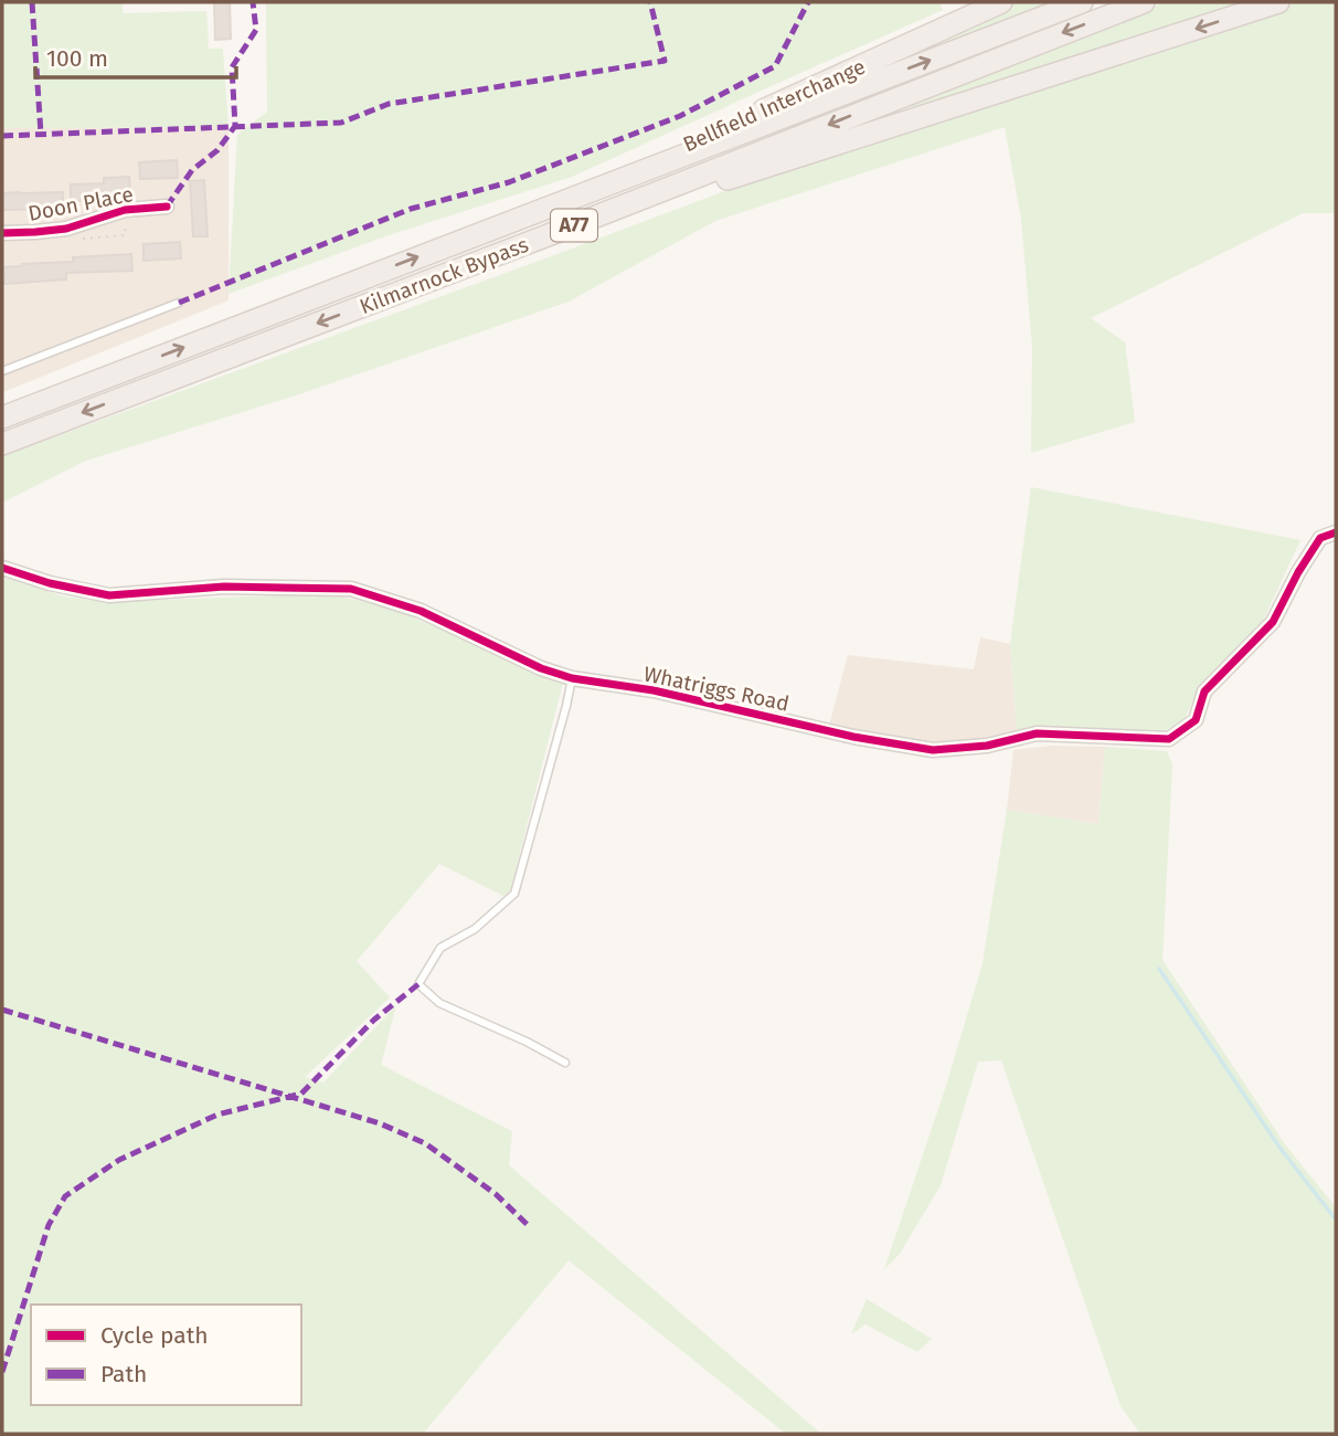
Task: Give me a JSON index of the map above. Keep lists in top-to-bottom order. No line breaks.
{"streets":{"highway":["Bellfield Interchange","A77","Kilmarnock Bypass"],"street":["Doon Place","Whatriggs Road"]},"crossings":[["Bellfield Interchange","Kilmarnock Bypass"],["A77","Kilmarnock Bypass"]],"legend":["Cycle path","Path"],"scale_bar":"100 m"}
